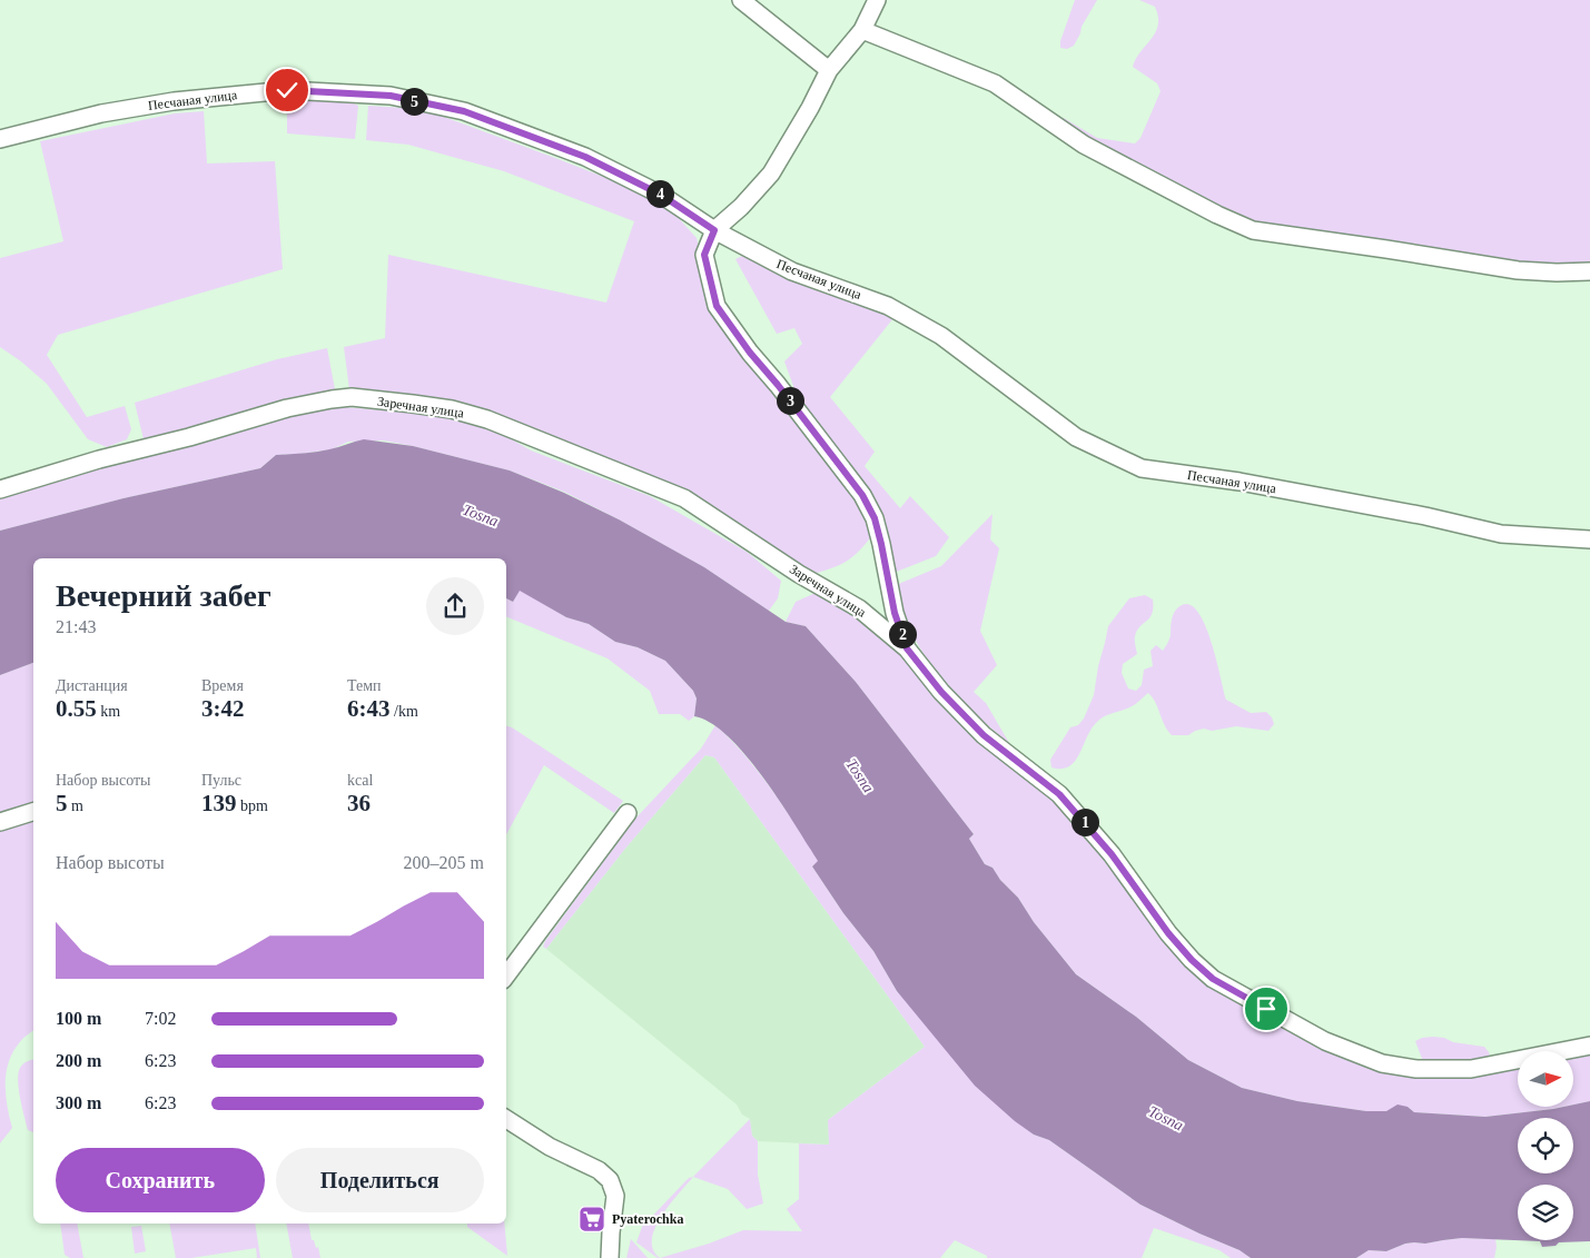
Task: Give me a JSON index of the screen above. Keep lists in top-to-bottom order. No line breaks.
{"streets":{"street":["Песчаная улица","Заречная улица"]},"water":["Tosna"],"places":{"supermarket":["Pyaterochka"]},"north":"right","page":{"pins":["5","4","3","2","1"],"heading":["Вечерний забег","21:43"],"stats":[["Дистанция","0.55 km"],["Время","3:42"],["Темп","6:43 /km"],["Набор высоты","5 m"],["Пульс","139 bpm"],["kcal","36"]],"chart":["Набор высоты","200–205 m"],"list":[{"name":"100 m","note":"7:02"},{"name":"200 m","note":"6:23"},{"name":"300 m","note":"6:23"}],"buttons":["Сохранить","Поделиться"]}}
